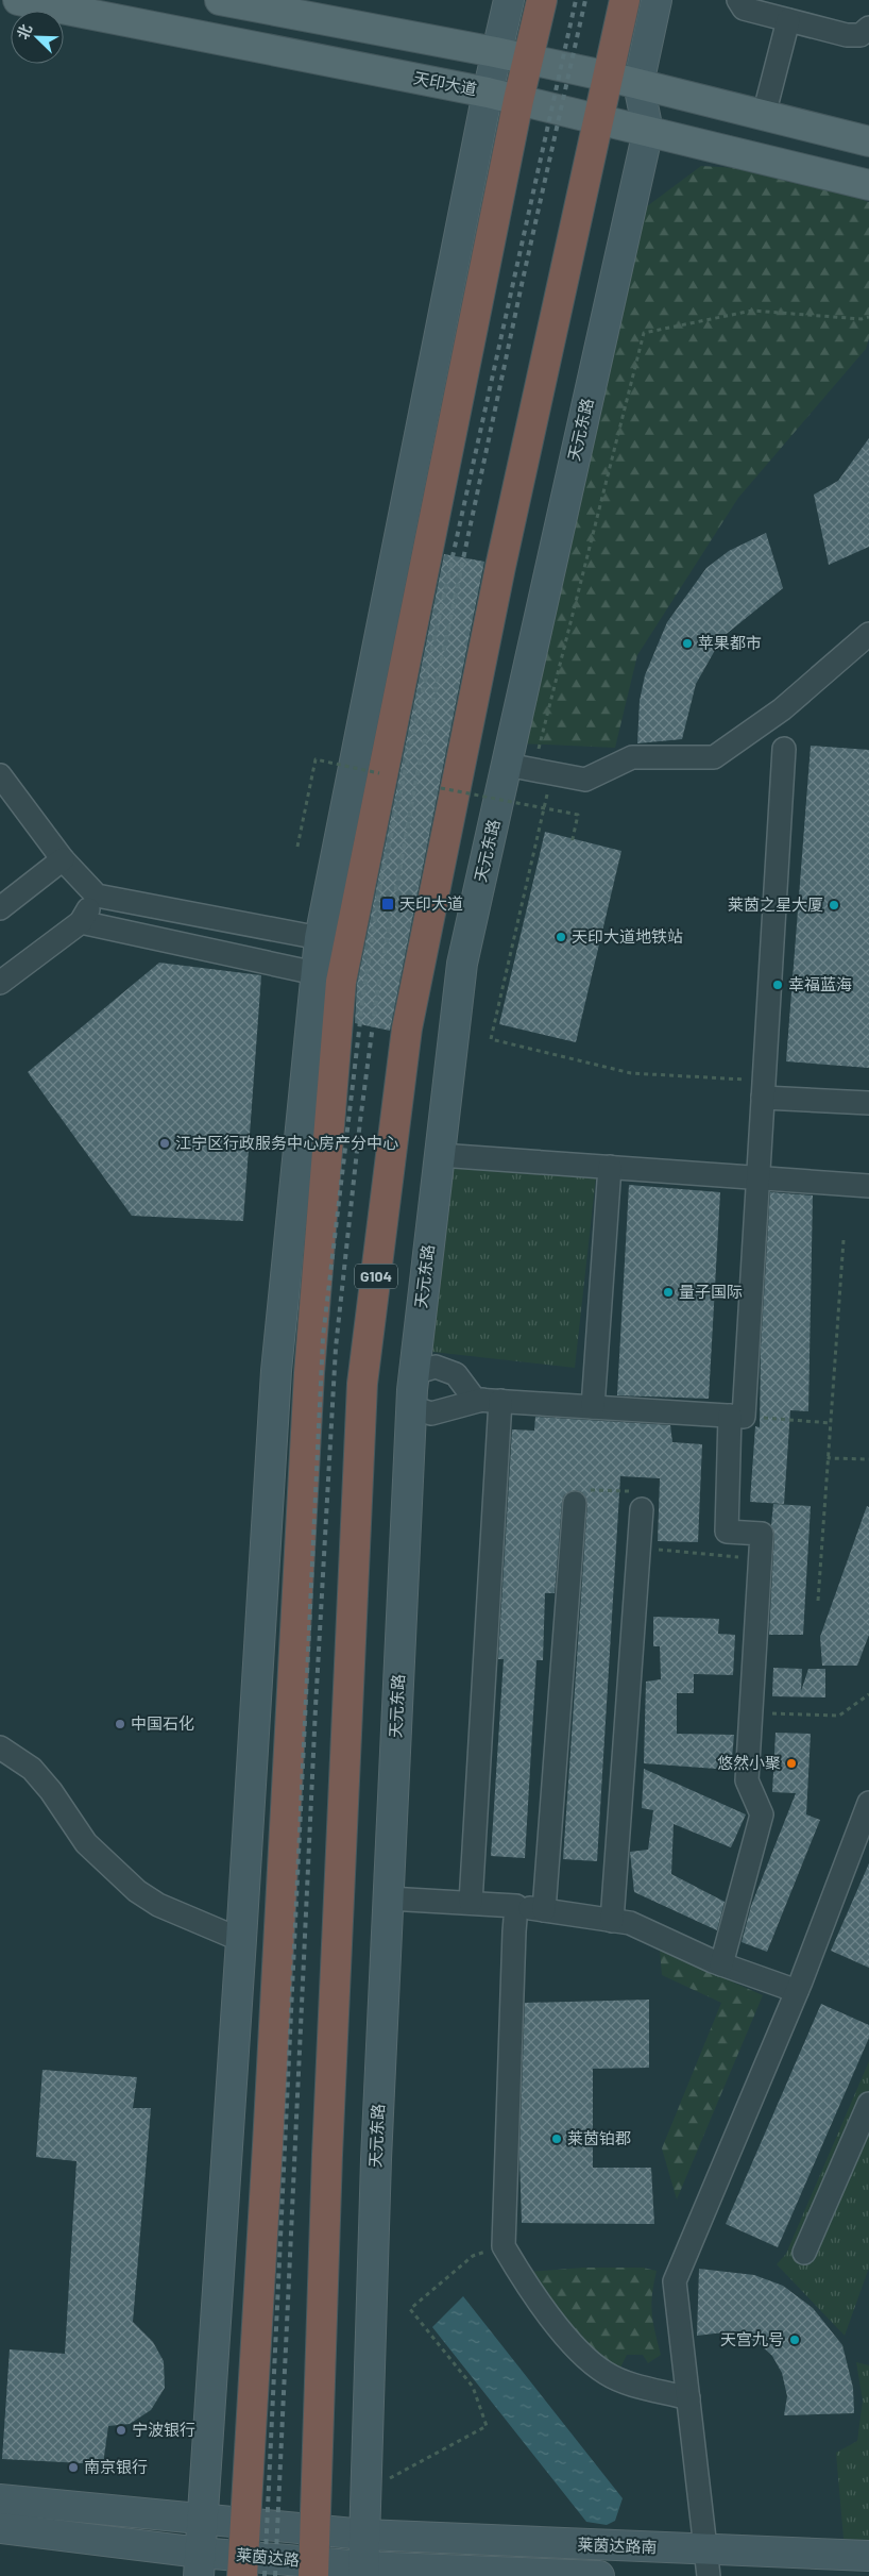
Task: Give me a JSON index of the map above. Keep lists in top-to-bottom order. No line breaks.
{"streets":{"highway":["G104"],"main road":["天印大道"],"street":["天元东路","莱茵达路南","莱茵达路"]},"crossings":[["天印大道","天元东路"],["天印大道","G104"],["天元东路","莱茵达路南"],["天元东路","莱茵达路"],["G104","莱茵达路南"],["G104","莱茵达路"]],"places":{"other":["苹果都市","莱茵之星大厦","天印大道地铁站","幸福蓝海","江宁区行政服务中心房产分中心","量子国际","中国石化","悠然小聚","莱茵铂郡","天宫九号","宁波银行","南京银行"],"transit":["天印大道"]},"north":"top left"}
